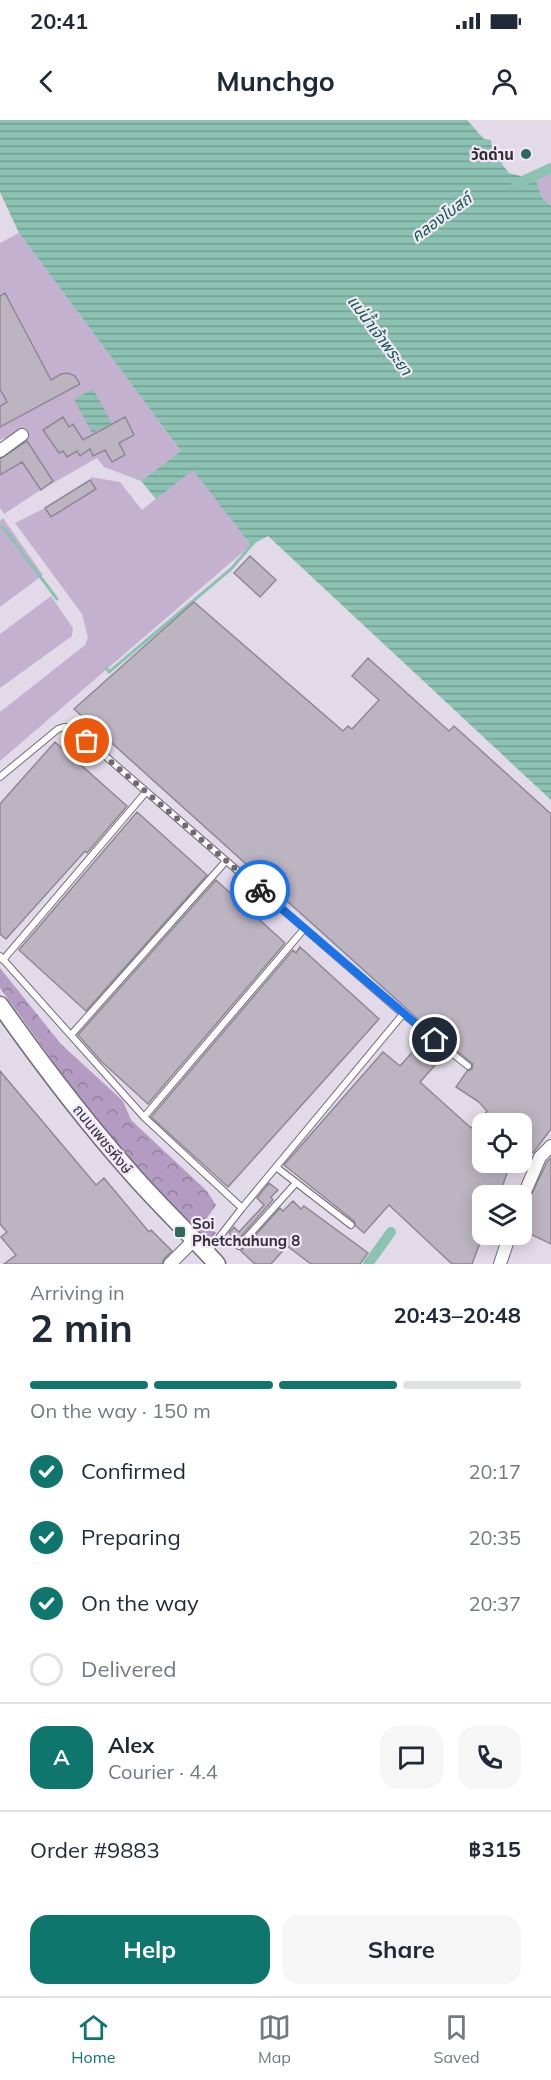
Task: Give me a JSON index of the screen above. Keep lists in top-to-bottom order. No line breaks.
{"streets":{"main road":["ถนนเพชรหึงษ์"]},"water":["คลองโบสถ์","แม่น้ำเจ้าพระยา"],"places":{"other":["วัดด่าน"],"transit":["Soi Phetchahung 8"]},"page":{"status":"20:41","header":"Munchgo","heading":["2 min","Arriving in","20:43–20:48"],"panel":["Alex","Courier · 4.4","Order #9883","฿315"],"bar":"On the way · 150 m","list":[["Confirmed","20:17"],["Preparing","20:35"],["On the way","20:37"],"Delivered"],"round":"A","buttons":["Help","Share"],"tabs":["Home","Map","Saved"]}}
